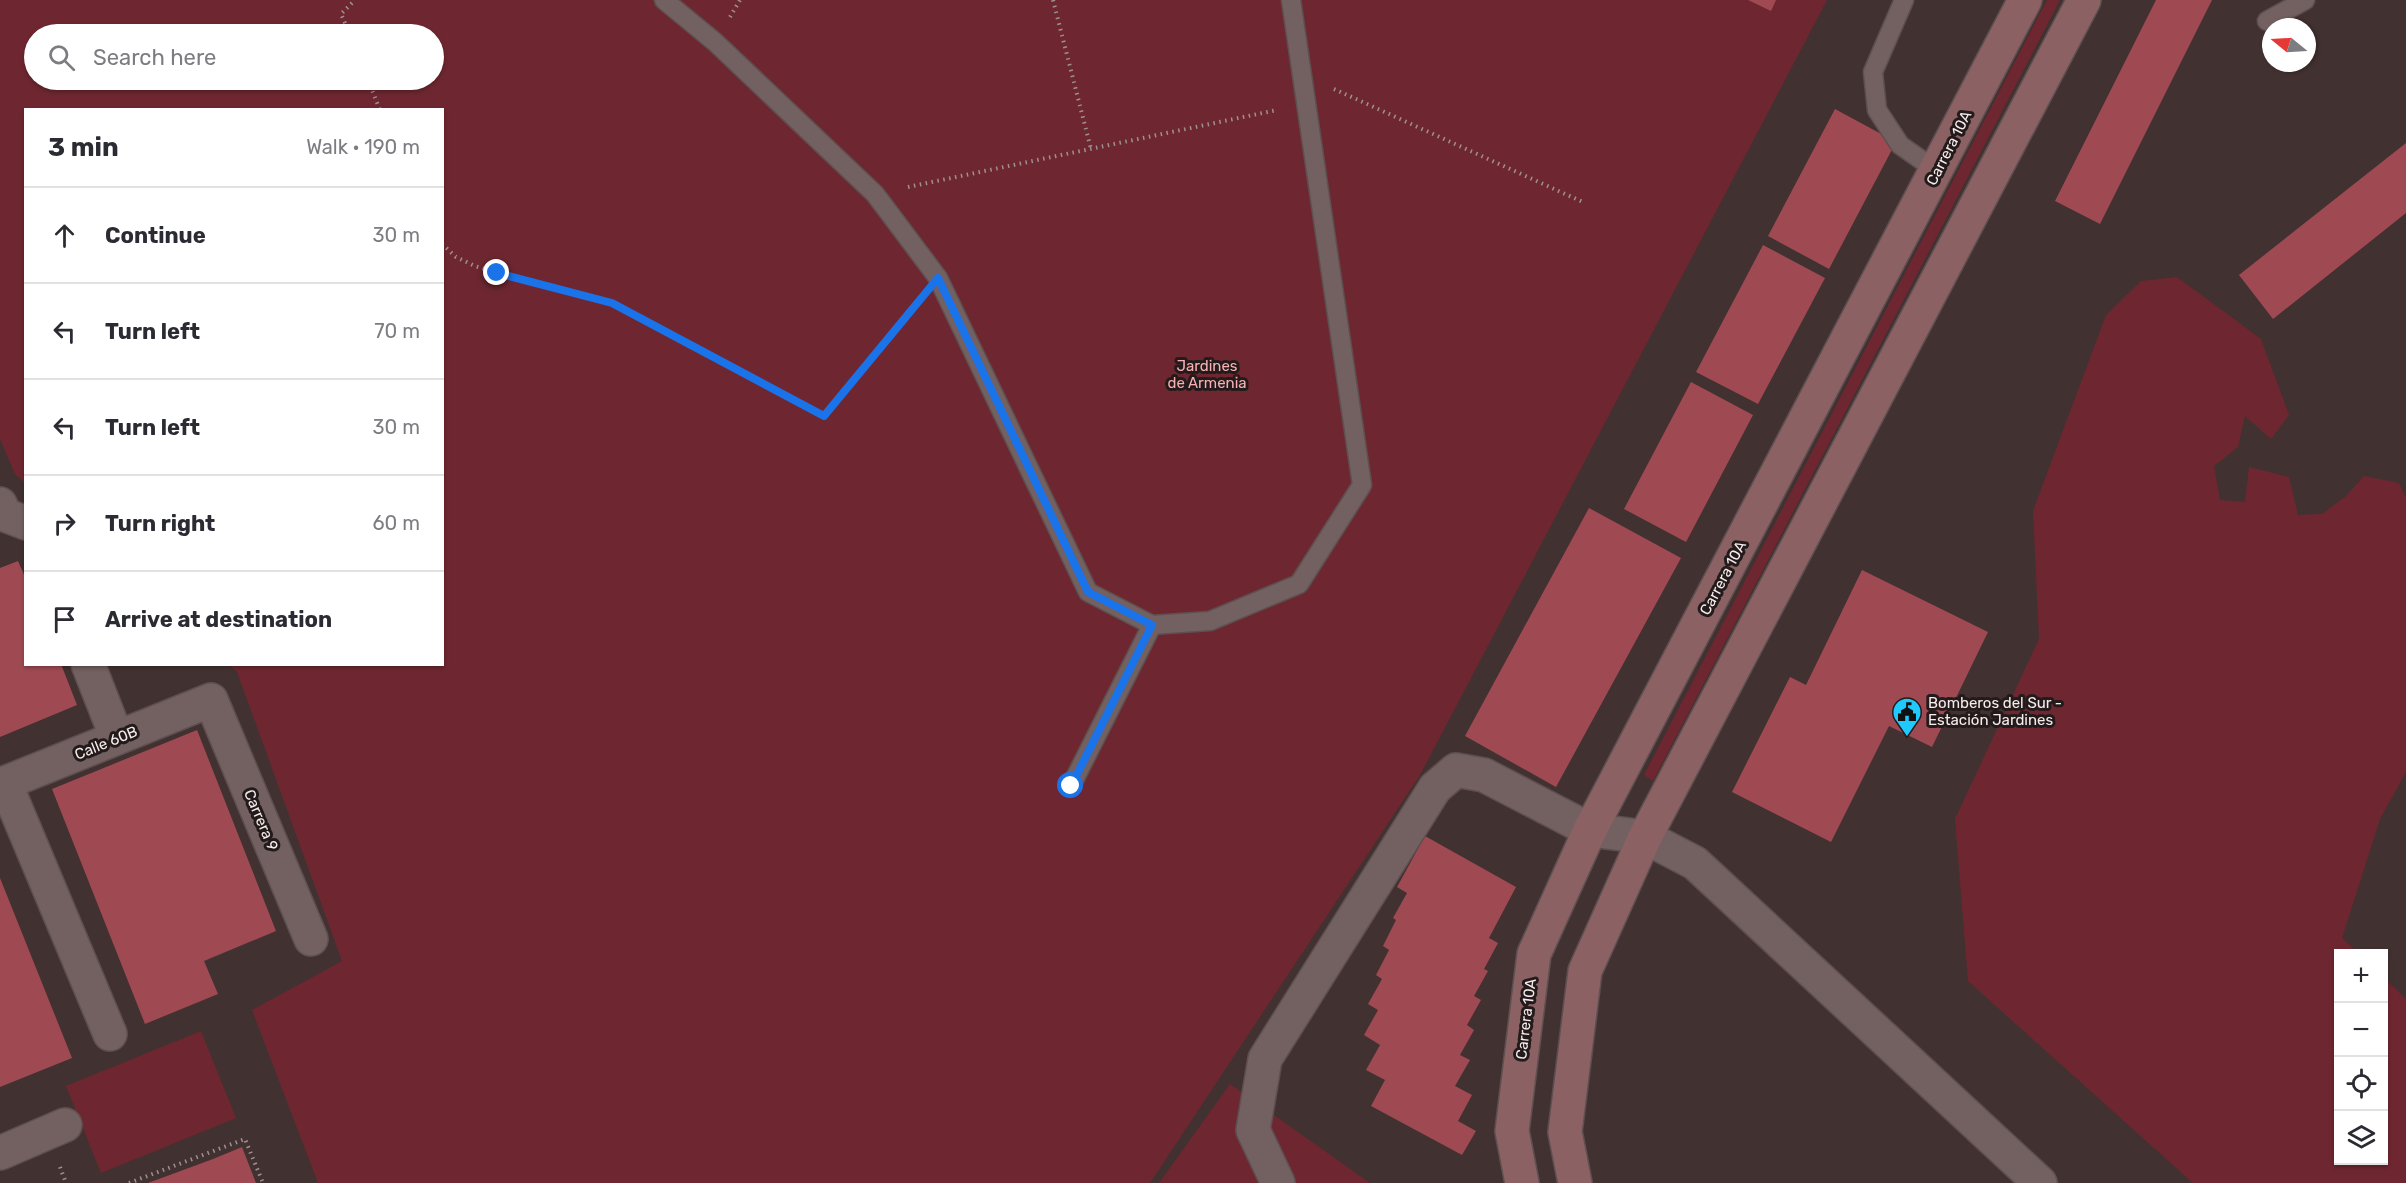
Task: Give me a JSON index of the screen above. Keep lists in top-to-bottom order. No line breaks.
{"streets":{"street":["Carrera 10A","Calle 60B","Carrera 9"]},"crossings":[["Calle 60B","Carrera 9"]],"parks":["Jardines de Armenia"],"places":{"public building":["Bomberos del Sur - Estación Jardines"]},"north":"left","page":{"search":"Search here","heading":["3 min","Walk · 190 m"],"list":[["Continue","30 m"],["Turn left","70 m"],["Turn left","30 m"],["Turn right","60 m"],"Arrive at destination"],"map_buttons":["+","−"]}}
